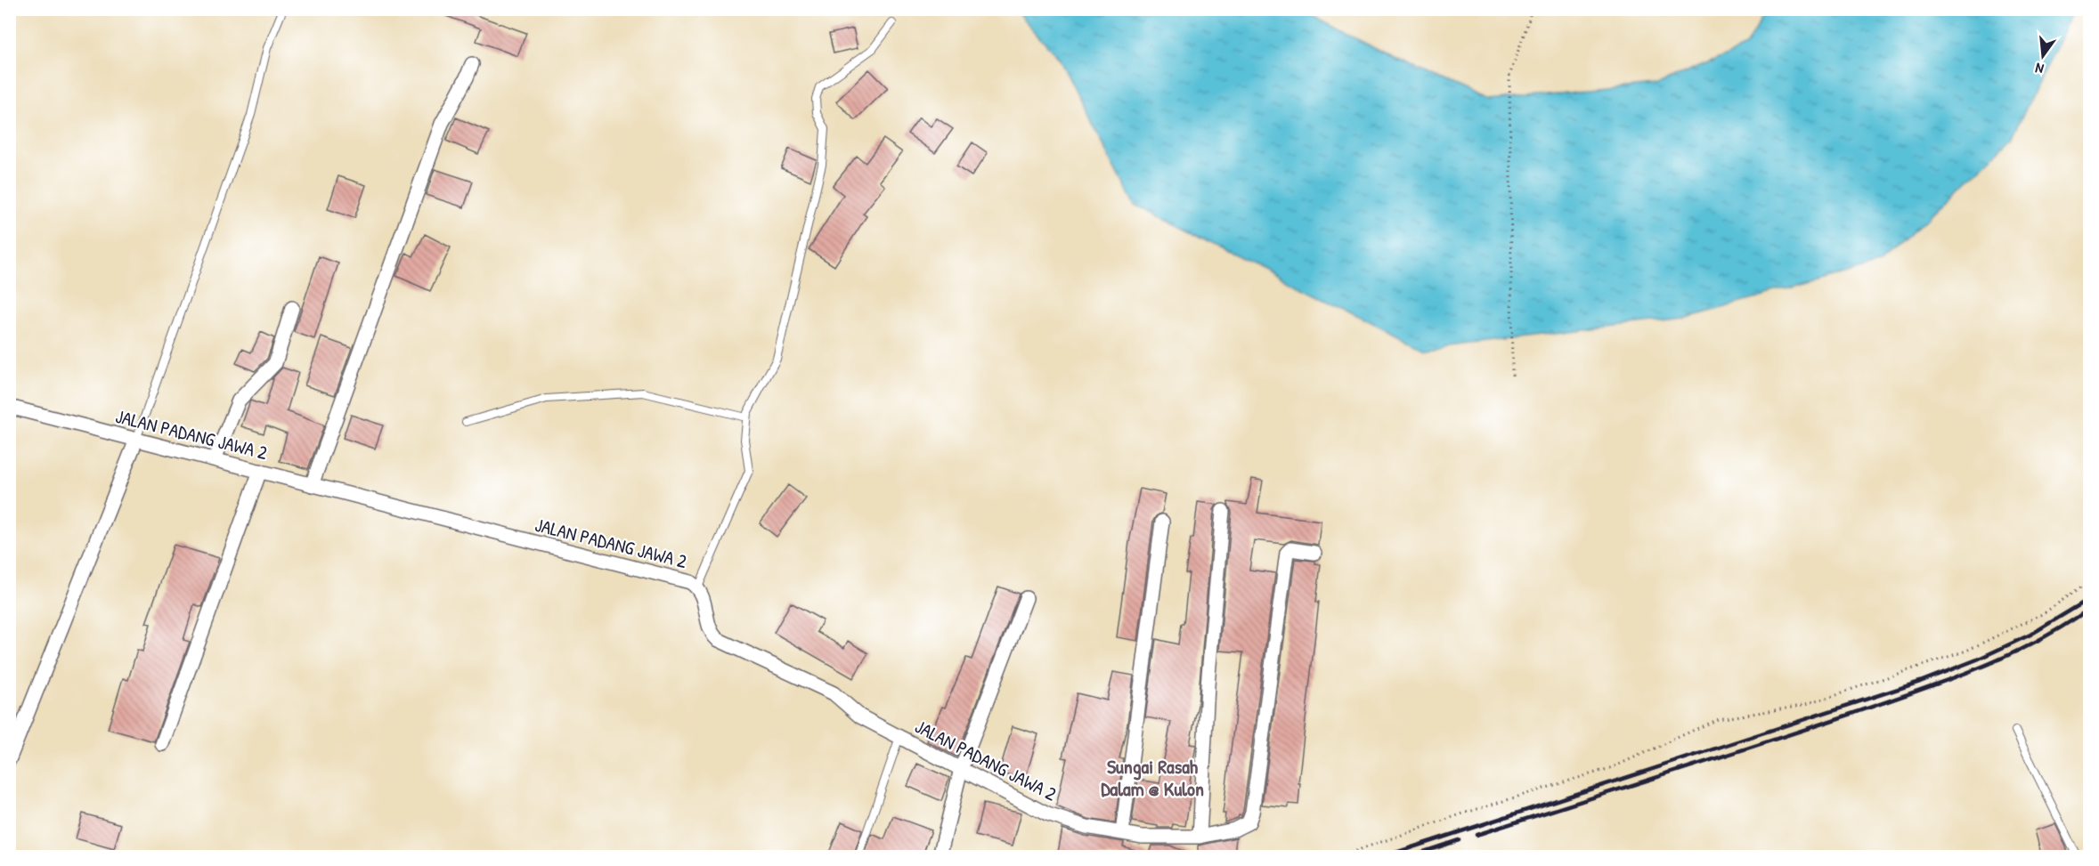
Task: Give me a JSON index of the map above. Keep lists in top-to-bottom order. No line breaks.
{"streets":{"street":["JALAN PADANG JAWA 2"]},"districts":["Sungai Rasah Dalam @ Kulon"],"north":"bottom"}
